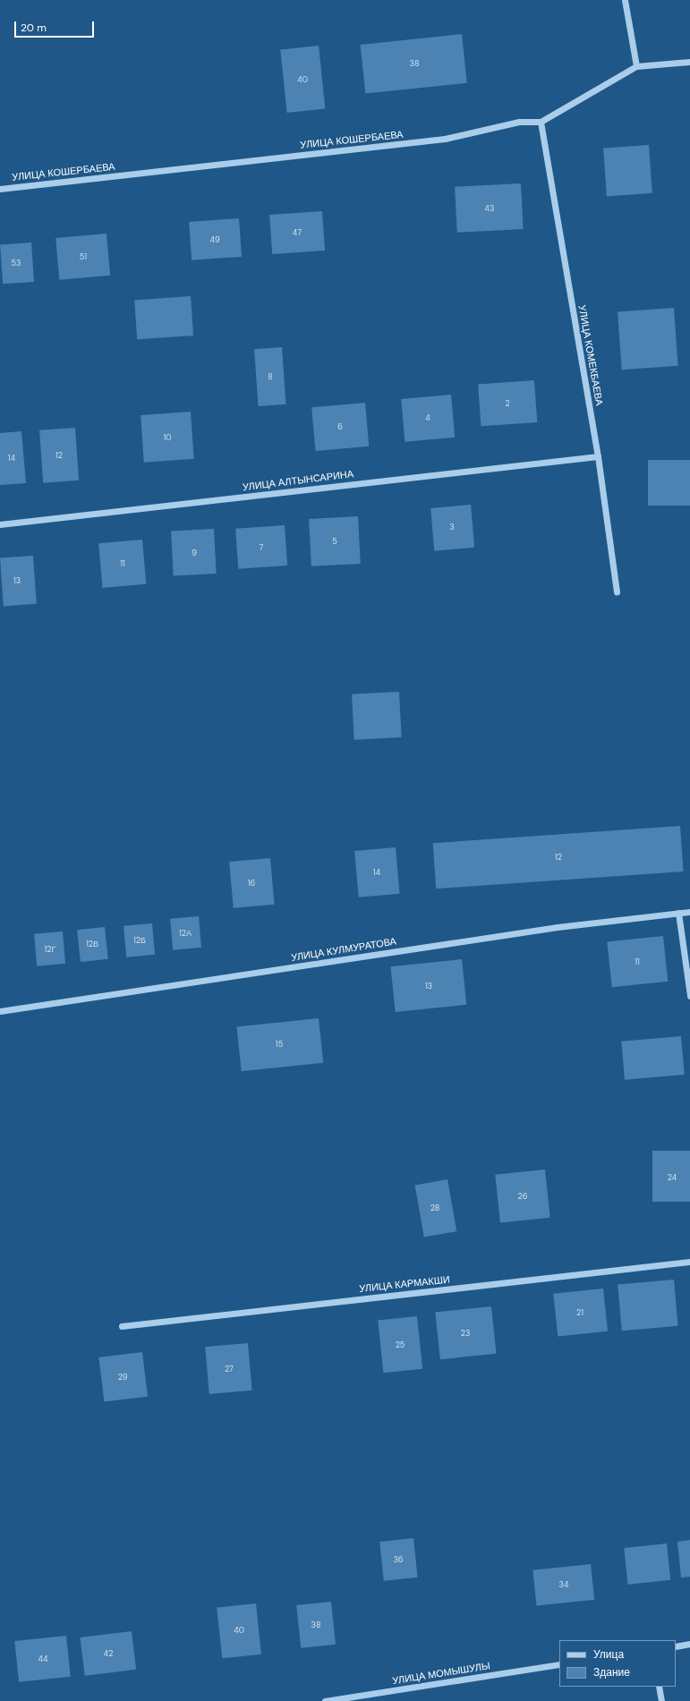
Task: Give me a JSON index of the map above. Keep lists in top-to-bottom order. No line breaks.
{"streets":{"street":["УЛИЦА КОШЕРБАЕВА","УЛИЦА КОМЕКБАЕВА","УЛИЦА АЛТЫНСАРИНА","УЛИЦА КУЛМУРАТОВА","УЛИЦА КАРМАКШИ","УЛИЦА МОМЫШУЛЫ"]},"crossings":[["УЛИЦА КОШЕРБАЕВА","УЛИЦА КОМЕКБАЕВА"],["УЛИЦА КОМЕКБАЕВА","УЛИЦА АЛТЫНСАРИНА"]],"house_numbers":["38","40","43","47","49","51","53","8","2","4","6","10","12","14","3","5","7","9","11","13","12","14","16","12А","12Б","12В","12Г","11","13","15","24","26","28","21","23","25","27","29","36","34","38","40","42","44"],"legend":["Улица","Здание"],"scale_bar":"20 m"}
